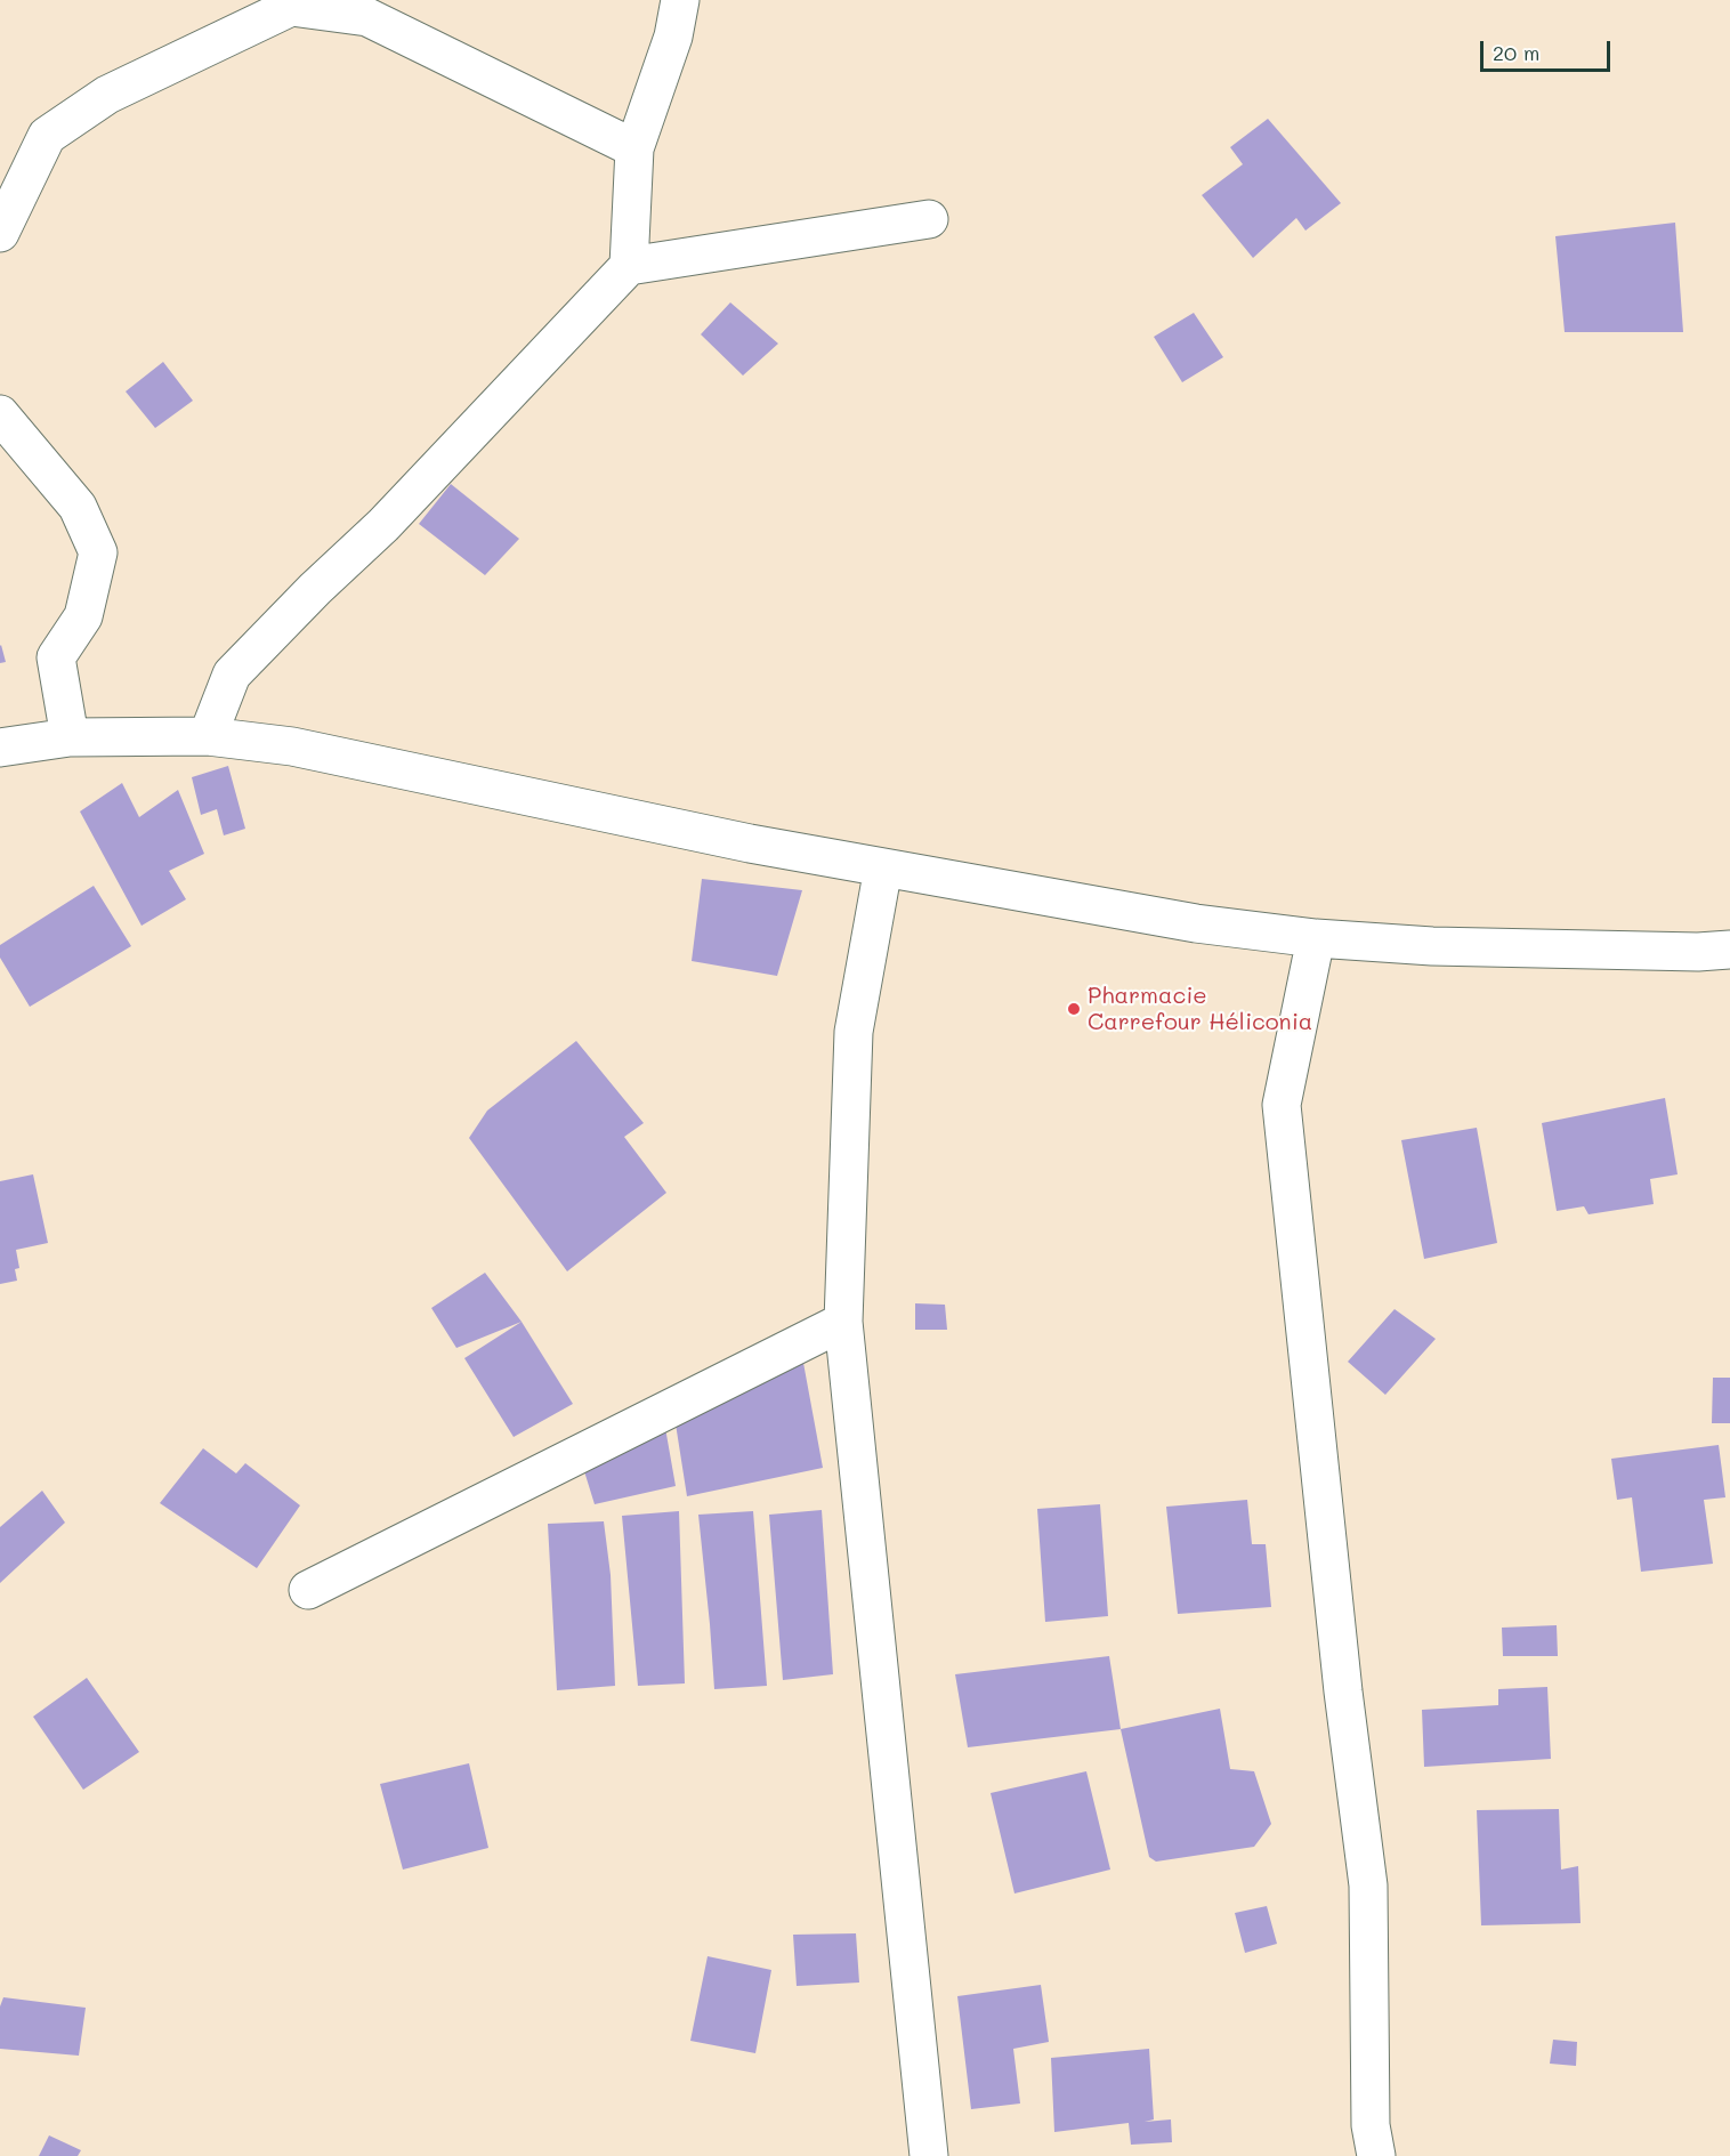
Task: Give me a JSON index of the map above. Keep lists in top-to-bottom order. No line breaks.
{"places":["Pharmacie Carrefour Héliconia"],"scale_bar":"20 m"}
